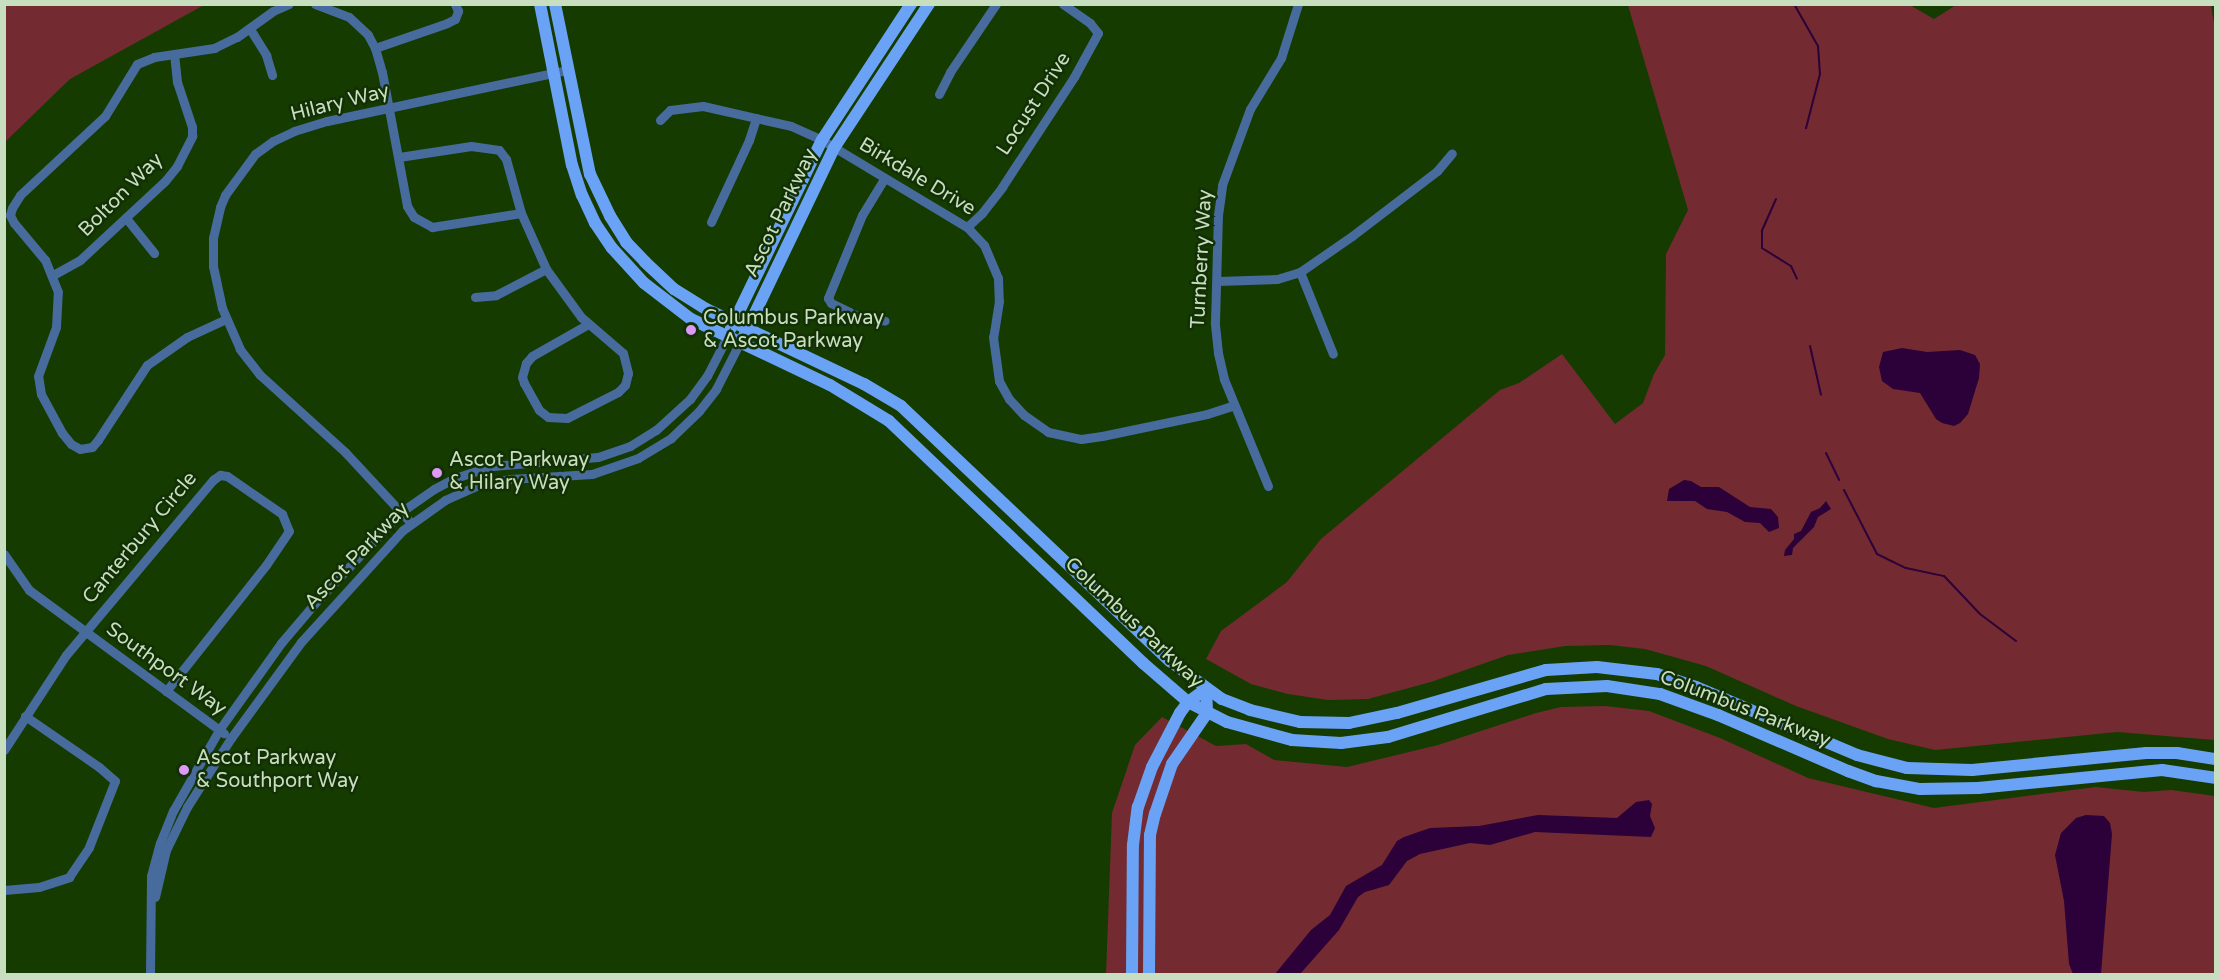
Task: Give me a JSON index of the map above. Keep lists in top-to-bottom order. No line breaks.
{"streets":{"main road":["Ascot Parkway","Columbus Parkway"],"street":["Hilary Way","Locust Drive","Birkdale Drive","Bolton Way","Turnberry Way","Canterbury Circle","Southport Way"]},"crossings":[["Hilary Way","Ascot Parkway"],["Hilary Way","Columbus Parkway"],["Locust Drive","Birkdale Drive"],["Birkdale Drive","Ascot Parkway"],["Birkdale Drive","Turnberry Way"],["Ascot Parkway","Columbus Parkway"],["Ascot Parkway","Southport Way"],["Canterbury Circle","Southport Way"]],"places":["Columbus Parkway & Ascot Parkway","Ascot Parkway & Hilary Way","Ascot Parkway & Southport Way"]}
